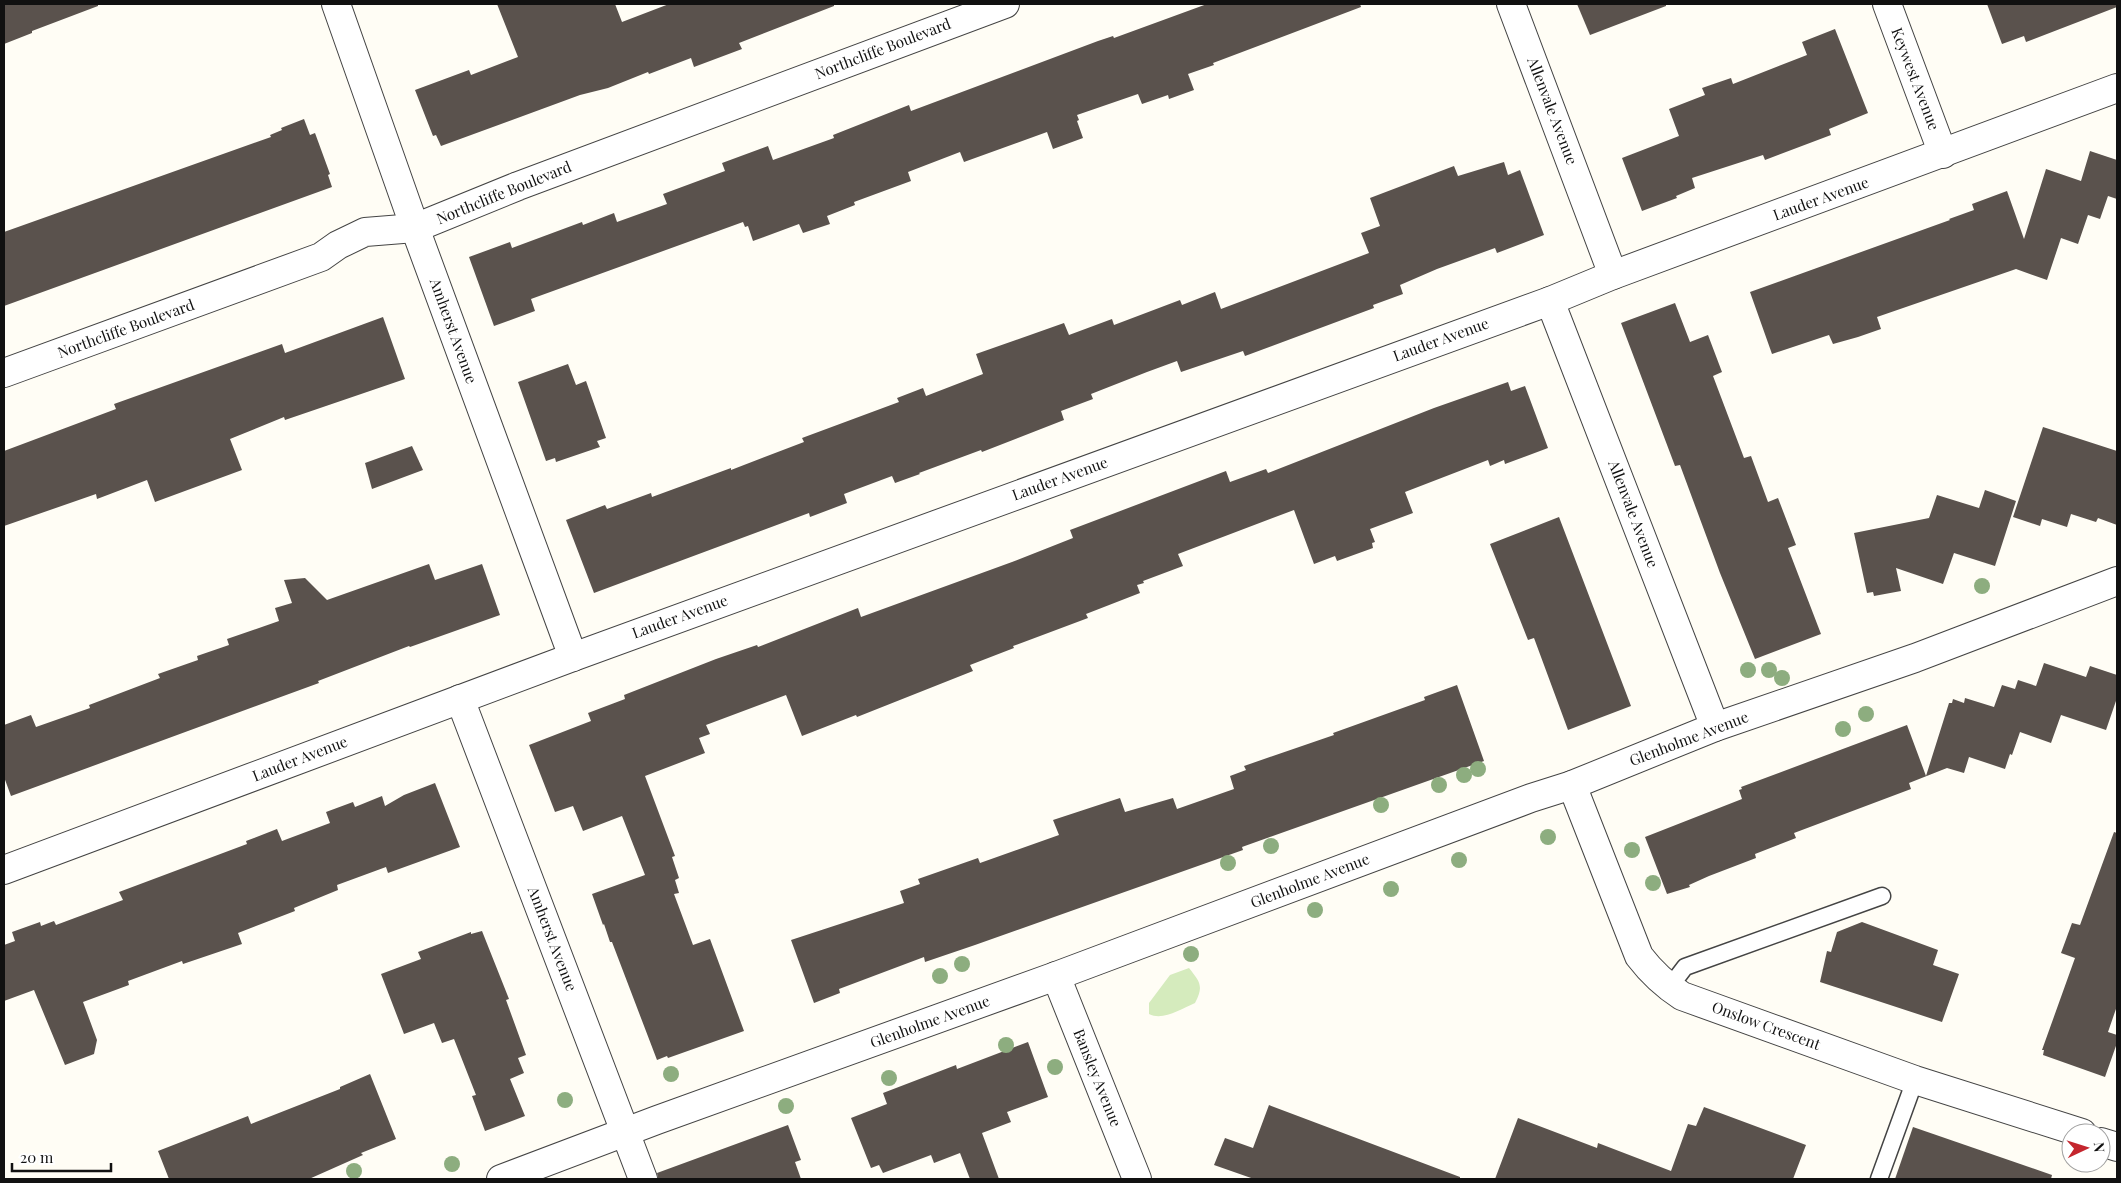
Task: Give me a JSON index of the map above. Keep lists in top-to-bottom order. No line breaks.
{"streets":{"street":["Northcliffe Boulevard","Keywest Avenue","Allenvale Avenue","Lauder Avenue","Amherst Avenue","Glenholme Avenue","Onslow Crescent","Bansley Avenue"]},"crossings":[["Northcliffe Boulevard","Amherst Avenue"],["Keywest Avenue","Lauder Avenue"],["Allenvale Avenue","Lauder Avenue"],["Allenvale Avenue","Glenholme Avenue"],["Lauder Avenue","Amherst Avenue"],["Amherst Avenue","Glenholme Avenue"],["Glenholme Avenue","Onslow Crescent"],["Glenholme Avenue","Bansley Avenue"]],"scale_bar":"20 m","north":"right"}
